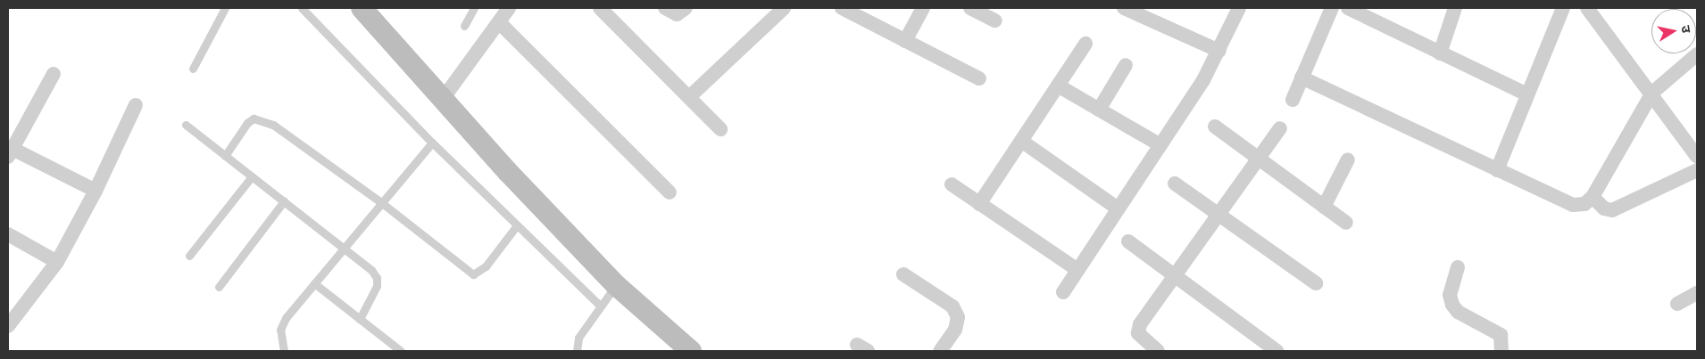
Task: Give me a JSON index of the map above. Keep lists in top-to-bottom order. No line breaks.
{"north":"right"}
